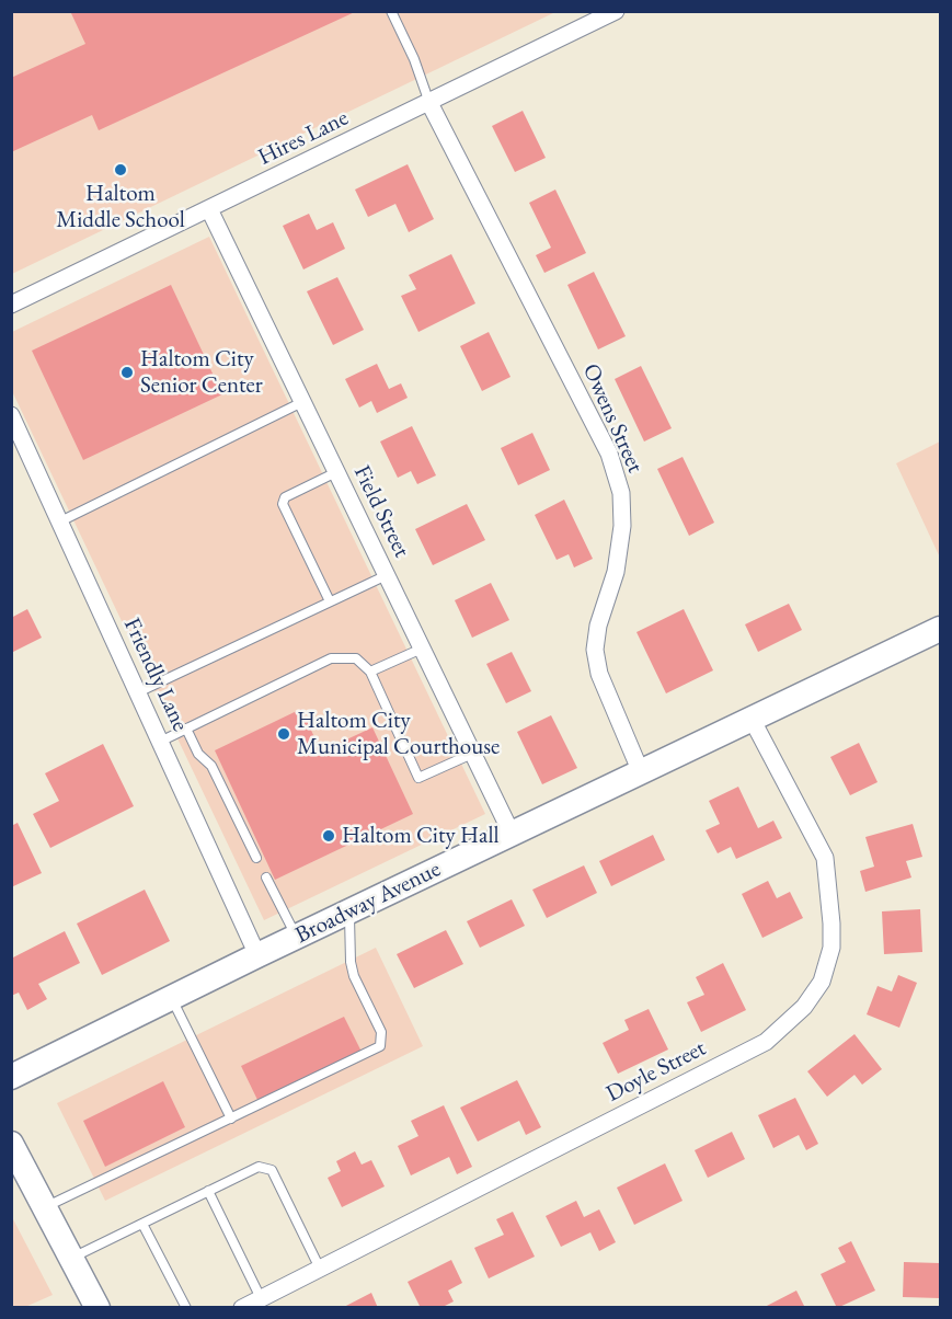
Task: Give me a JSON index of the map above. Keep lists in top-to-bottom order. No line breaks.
{"streets":{"main road":["Broadway Avenue"],"street":["Hires Lane","Owens Street","Field Street","Friendly Lane","Doyle Street"]},"crossings":[["Hires Lane","Owens Street"],["Hires Lane","Field Street"],["Owens Street","Broadway Avenue"],["Field Street","Broadway Avenue"],["Friendly Lane","Broadway Avenue"],["Broadway Avenue","Doyle Street"]],"places":["Haltom Middle School","Haltom City Senior Center","Haltom City Municipal Courthouse","Haltom City Hall"]}
